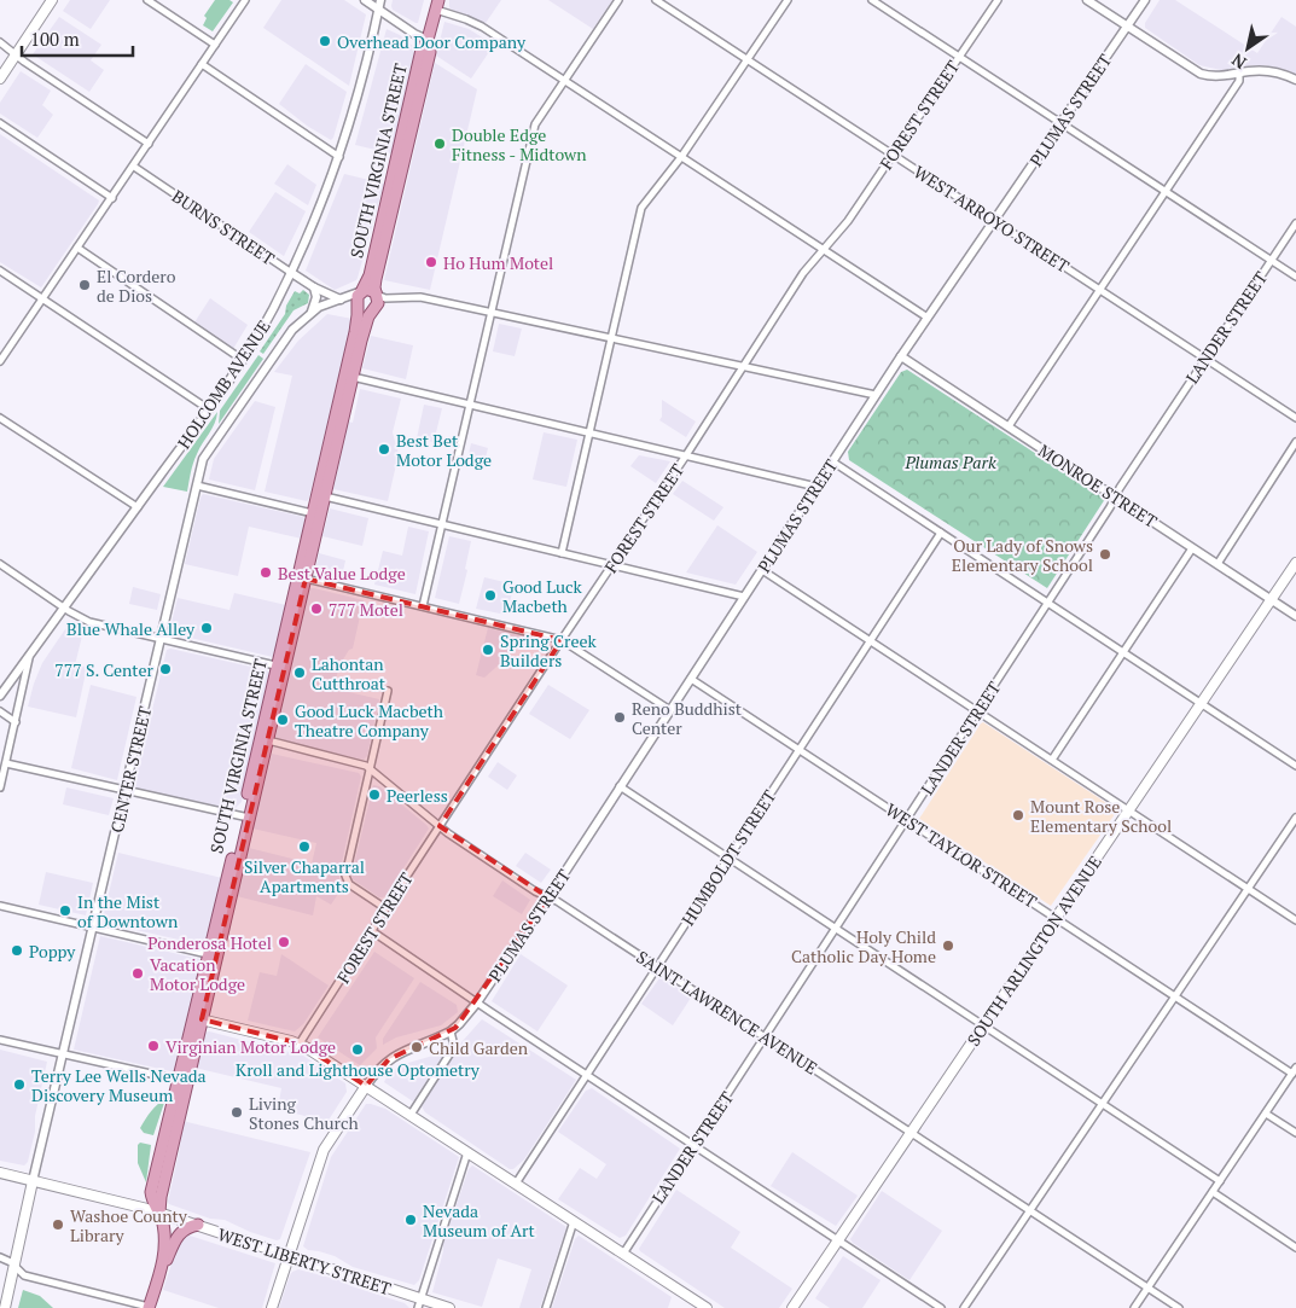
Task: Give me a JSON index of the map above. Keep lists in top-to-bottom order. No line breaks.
{"streets":{"main road":["SOUTH VIRGINIA STREET","CENTER STREET","SOUTH ARLINGTON AVENUE","WEST LIBERTY STREET"],"street":["PLUMAS STREET","FOREST STREET","WEST ARROYO STREET","BURNS STREET","LANDER STREET","HOLCOMB AVENUE","MONROE STREET","WEST TAYLOR STREET","HUMBOLDT STREET","SAINT LAWRENCE AVENUE"]},"crossings":[["PLUMAS STREET","WEST ARROYO STREET"],["PLUMAS STREET","MONROE STREET"],["PLUMAS STREET","WEST TAYLOR STREET"],["PLUMAS STREET","SAINT LAWRENCE AVENUE"],["FOREST STREET","WEST ARROYO STREET"],["FOREST STREET","SAINT LAWRENCE AVENUE"],["SOUTH VIRGINIA STREET","CENTER STREET"],["SOUTH VIRGINIA STREET","SAINT LAWRENCE AVENUE"],["SOUTH VIRGINIA STREET","WEST LIBERTY STREET"],["WEST ARROYO STREET","LANDER STREET"],["BURNS STREET","HOLCOMB AVENUE"],["BURNS STREET","CENTER STREET"],["LANDER STREET","MONROE STREET"],["LANDER STREET","WEST TAYLOR STREET"],["LANDER STREET","SAINT LAWRENCE AVENUE"],["MONROE STREET","SOUTH ARLINGTON AVENUE"],["CENTER STREET","WEST LIBERTY STREET"],["WEST TAYLOR STREET","HUMBOLDT STREET"],["WEST TAYLOR STREET","SOUTH ARLINGTON AVENUE"],["HUMBOLDT STREET","SAINT LAWRENCE AVENUE"],["SOUTH ARLINGTON AVENUE","SAINT LAWRENCE AVENUE"]],"parks":["Plumas Park"],"places":["Overhead Door Company","Double Edge Fitness - Midtown","Ho Hum Motel","El Cordero de Dios","Best Bet Motor Lodge","Our Lady of Snows Elementary School","Best Value Lodge","Good Luck Macbeth","777 Motel","Blue Whale Alley","Spring Creek Builders","777 S. Center","Lahontan Cutthroat","Reno Buddhist Center","Good Luck Macbeth Theatre Company","Peerless","Mount Rose Elementary School","Silver Chaparral Apartments","In the Mist of Downtown","Ponderosa Hotel","Holy Child Catholic Day Home","Poppy","Vacation Motor Lodge","Virginian Motor Lodge","Child Garden","Kroll and Lighthouse Optometry","Terry Lee Wells Nevada Discovery Museum","Living Stones Church","Nevada Museum of Art","Washoe County Library"],"scale_bar":"100 m","north":"bottom left"}
